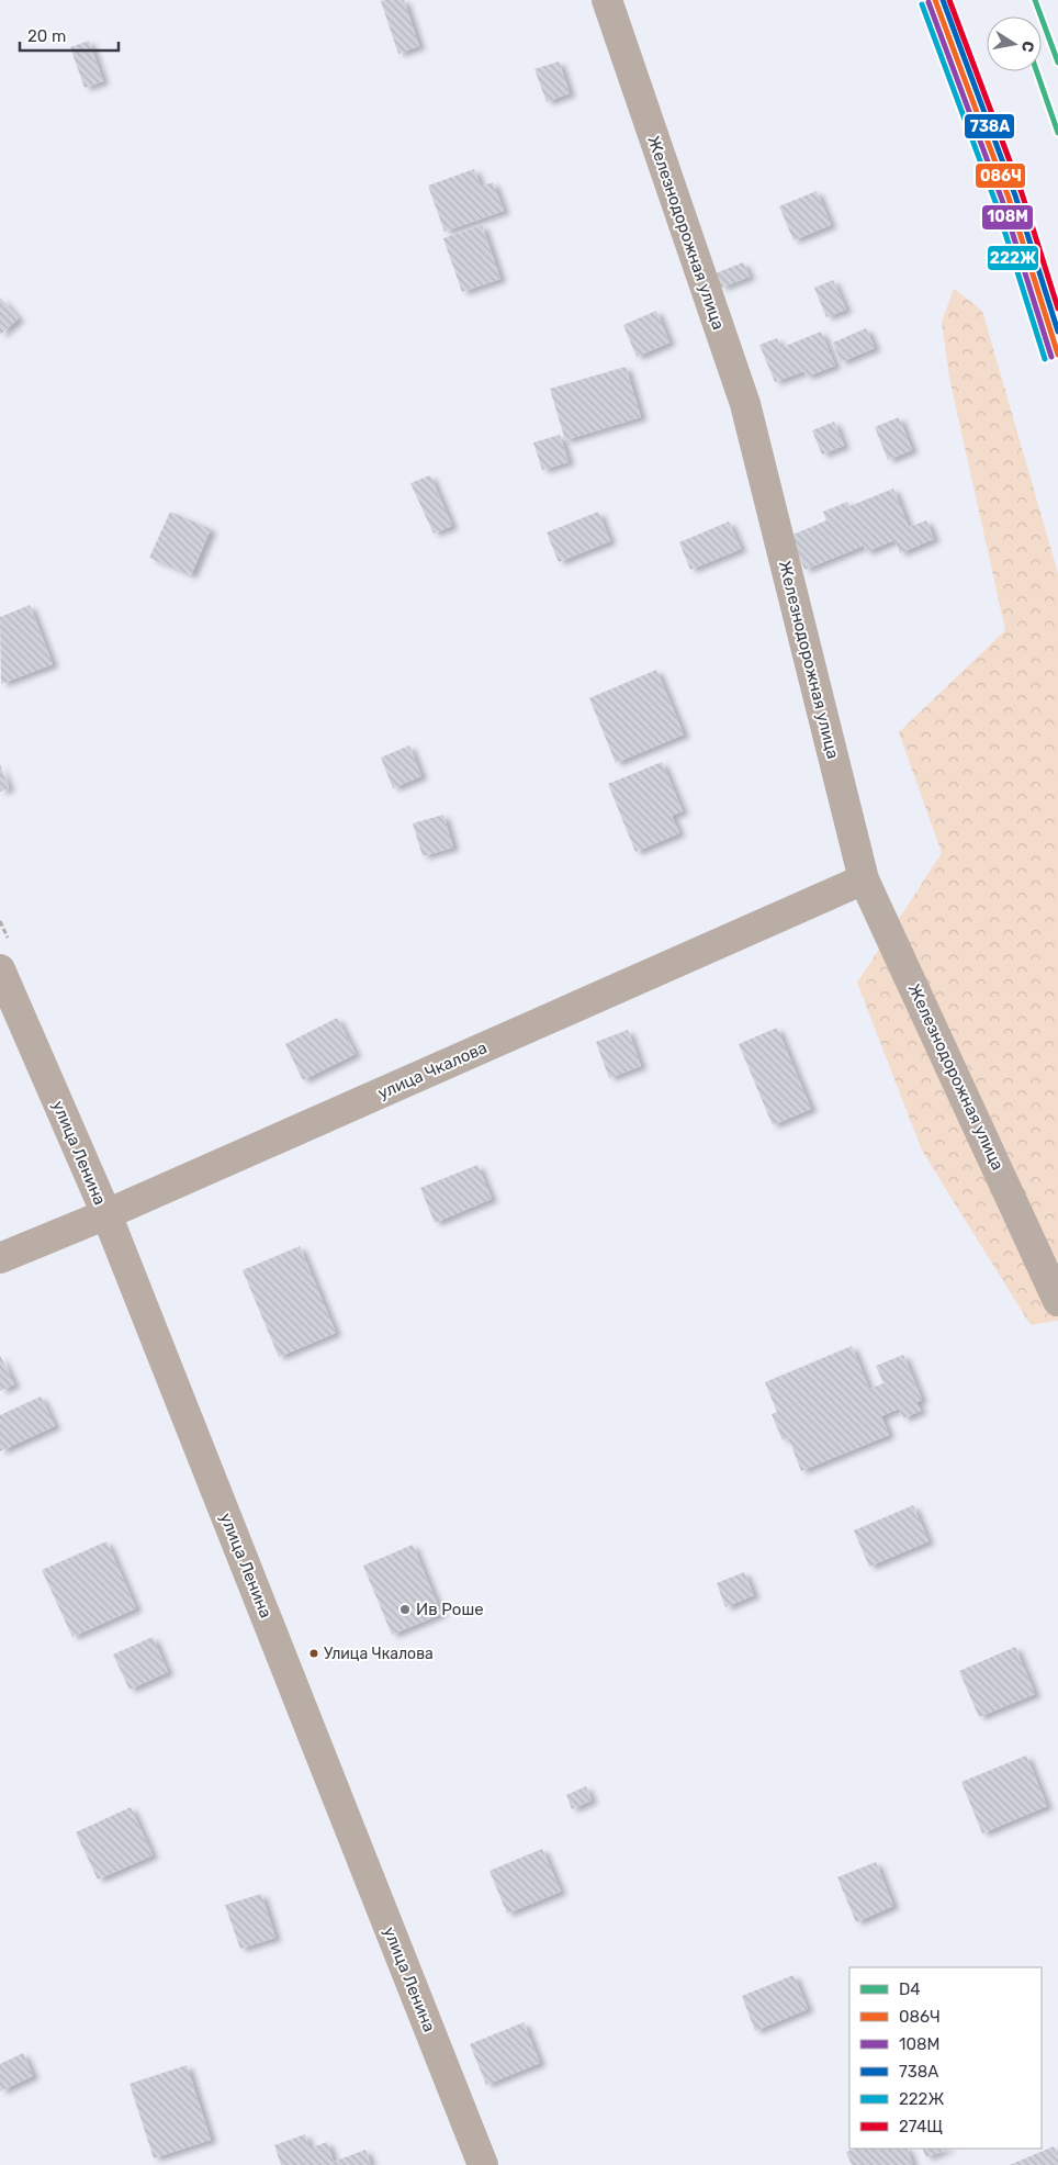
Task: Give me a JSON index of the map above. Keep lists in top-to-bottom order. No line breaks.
{"streets":{"street":["Железнодорожная улица","улица Чкалова","улица Ленина"]},"crossings":[["Железнодорожная улица","улица Чкалова"],["улица Чкалова","улица Ленина"]],"places":["Ив Роше","Улица Чкалова"],"lines":["transit line D4","transit line 086Ч","transit line 738А","transit line 274Щ","transit line 108М","transit line 222Ж"],"legend":["D4","086Ч","108М","738А","222Ж","274Щ"],"scale_bar":"20 m","north":"right"}
